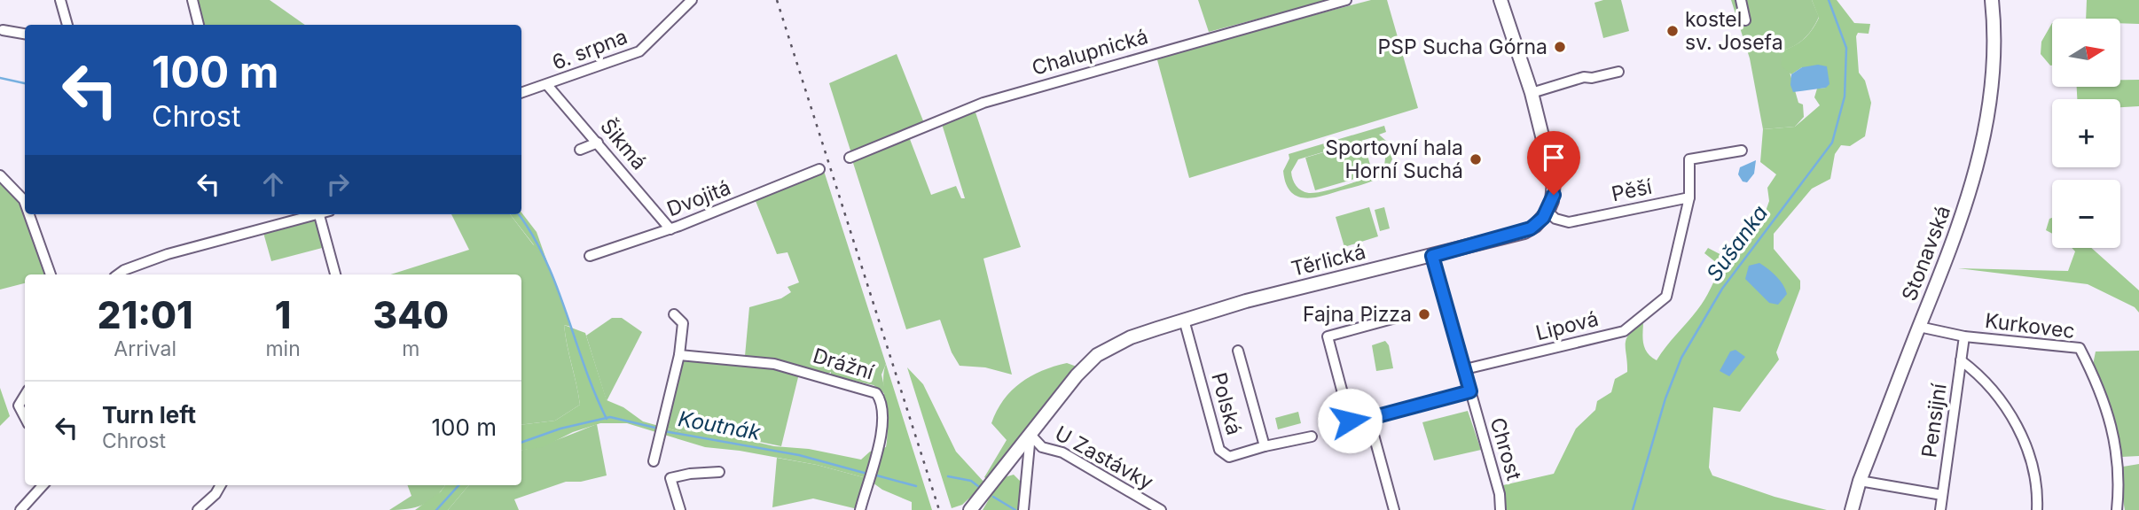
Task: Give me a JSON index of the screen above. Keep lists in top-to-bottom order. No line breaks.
{"streets":{"main road":["Stonavská","Těrlická"],"street":["6. srpna","Chalupnická","Šikmá","Pěší","Dvojitá","Lipová","Kurkovec","Drážní","Polská","Pensijní","Chrost","U Zastávky"]},"crossings":[["6. srpna","Šikmá"],["Šikmá","Dvojitá"],["Pěší","Těrlická"],["Pěší","Lipová"],["Stonavská","Kurkovec"],["Těrlická","Polská"],["Těrlická","Chrost"],["Těrlická","U Zastávky"],["Lipová","Chrost"],["Kurkovec","Pensijní"]],"water":["Sušanka","Koutnák"],"places":["kostel sv. Josefa","PSP Sucha Górna","Sportovní hala Horní Suchá","Fajna Pizza"],"north":"right","page":{"map_buttons":["+","−"],"turn":["100 m","Chrost"],"eta":["21:01","Arrival","1","min","340","m"],"list":[{"name":"Turn left","note":"Chrost","value":"100 m"}]}}
